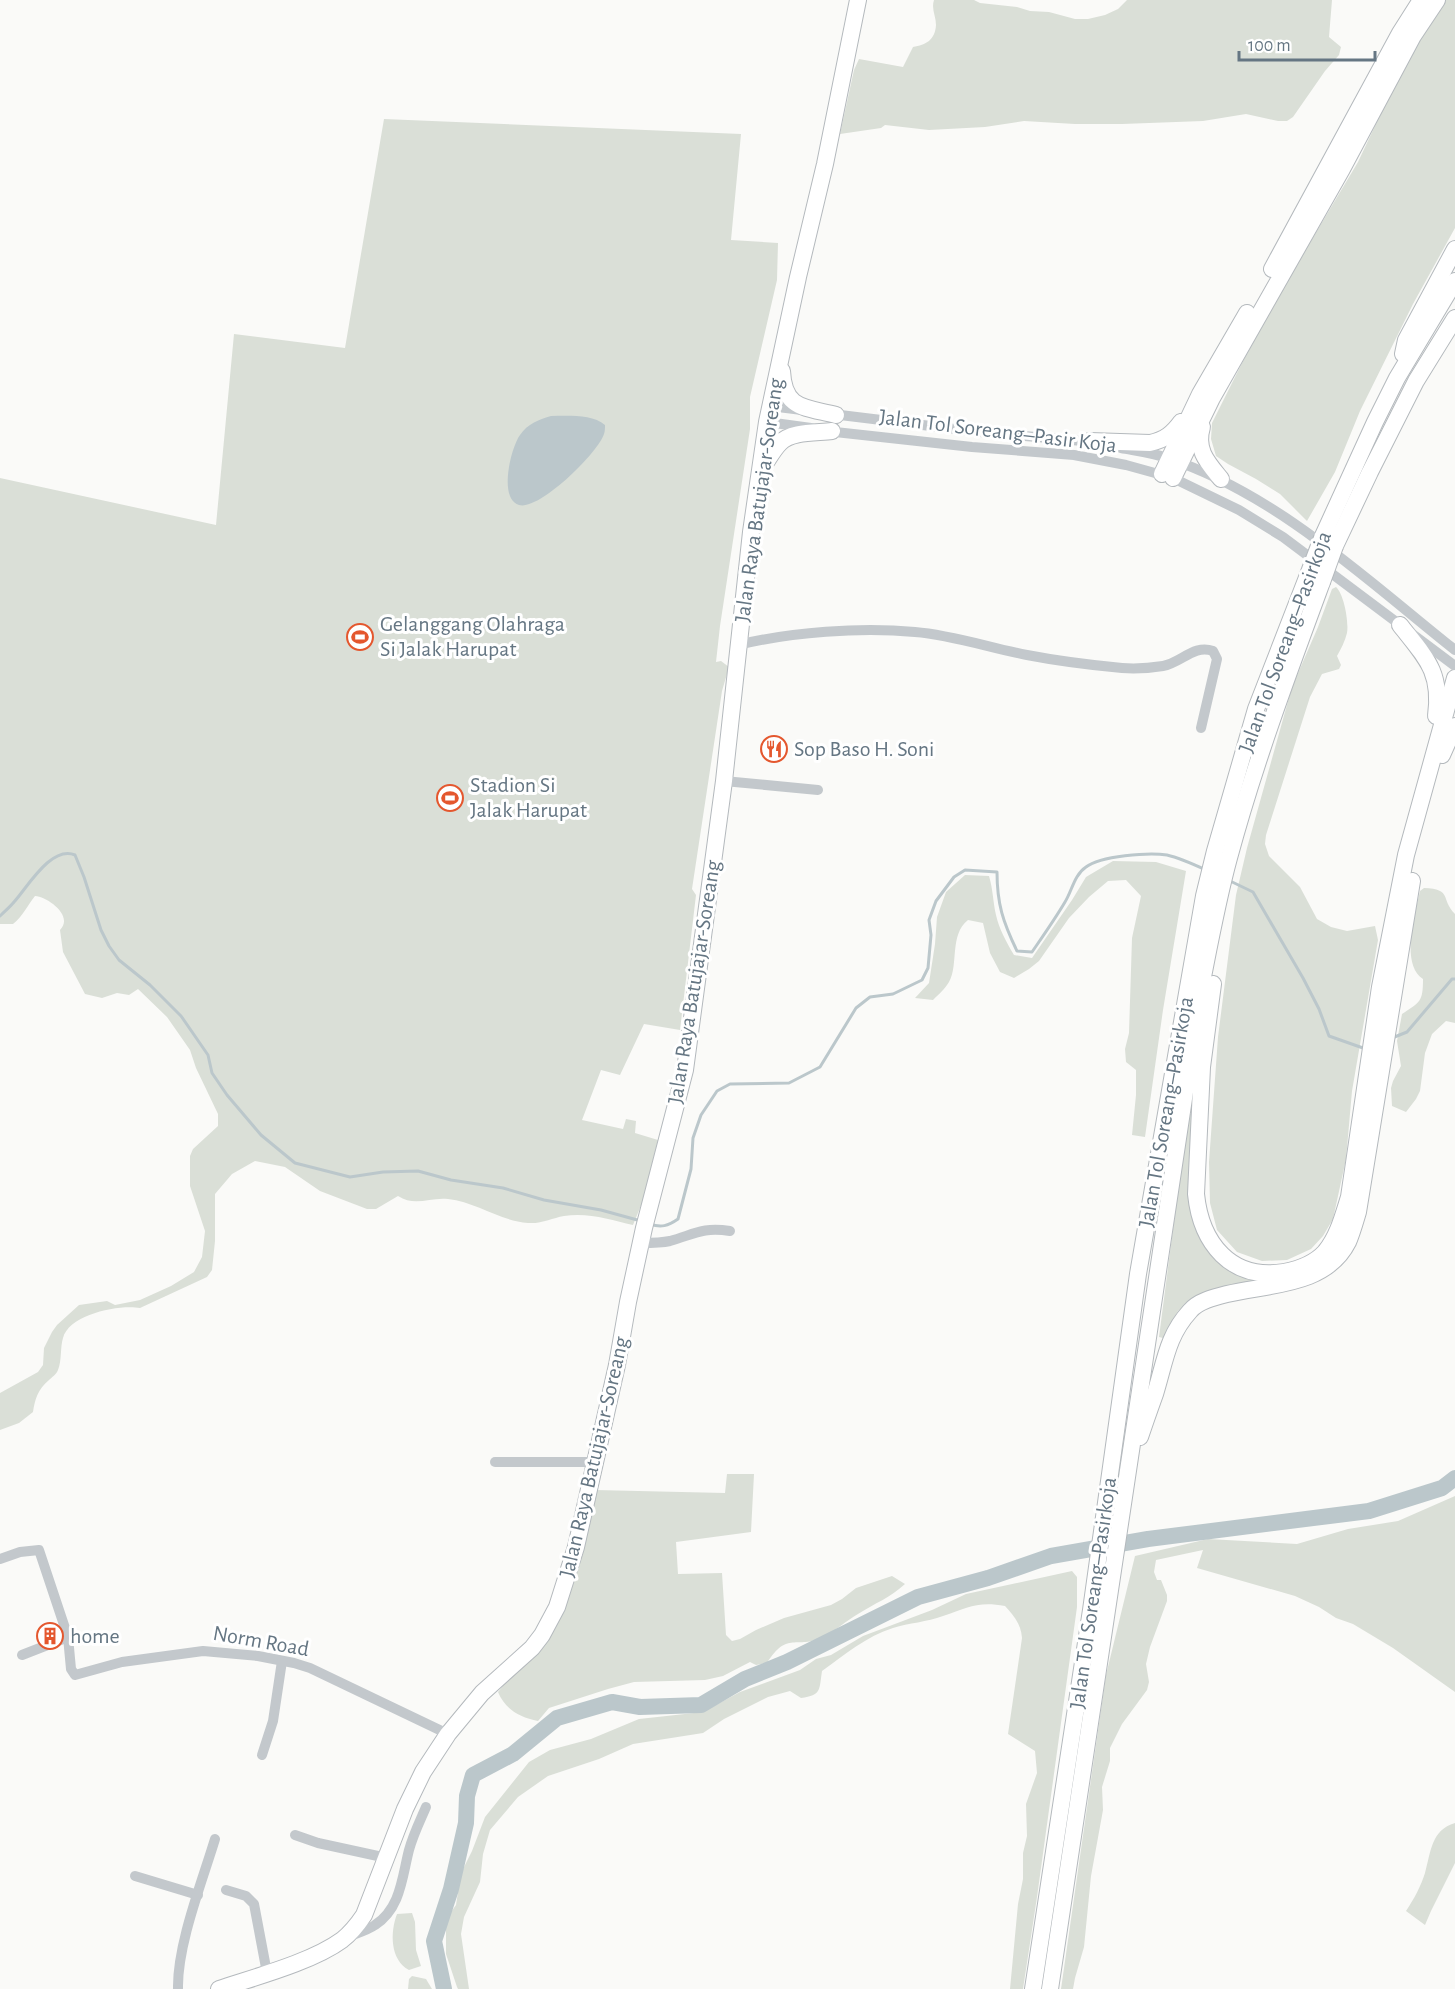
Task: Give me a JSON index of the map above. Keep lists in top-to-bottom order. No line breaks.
{"streets":{"highway":["Jalan Raya Batujajar-Soreang","Jalan Tol Soreang–Pasirkoja"],"street":["Jalan Tol Soreang–Pasir Koja","Norm Road"]},"crossings":[["Jalan Tol Soreang–Pasir Koja","Jalan Raya Batujajar-Soreang"],["Jalan Raya Batujajar-Soreang","Norm Road"]],"places":{"sports":["Gelanggang Olahraga Si Jalak Harupat","Stadion Si Jalak Harupat"],"restaurant":["Sop Baso H. Soni"],"building":["home"]},"scale_bar":"100 m"}
